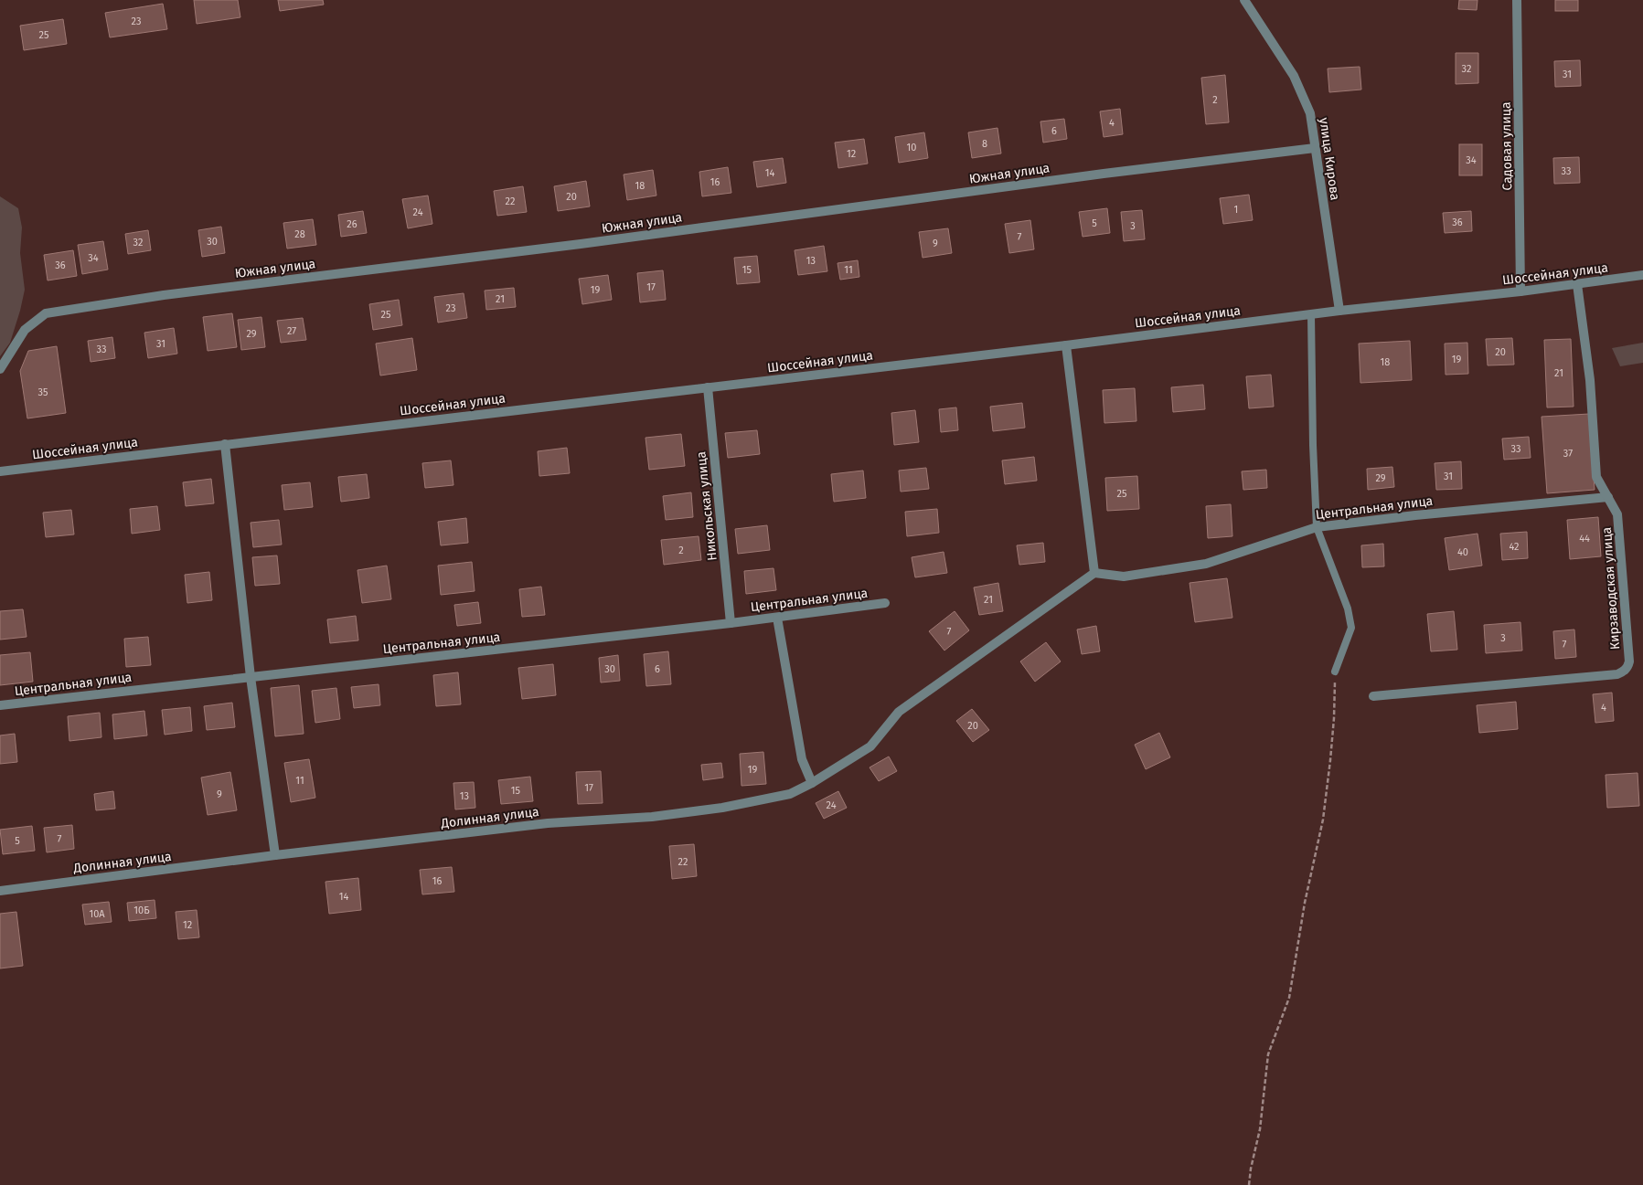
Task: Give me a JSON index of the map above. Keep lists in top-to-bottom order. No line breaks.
{"streets":{"street":["Садовая улица","улица Кирова","Южная улица","Шоссейная улица","Никольская улица","Центральная улица","Кирзаводская улица","Долинная улица"]},"crossings":[["Садовая улица","Шоссейная улица"],["улица Кирова","Южная улица"],["улица Кирова","Шоссейная улица"],["Шоссейная улица","Никольская улица"],["Шоссейная улица","Кирзаводская улица"],["Никольская улица","Центральная улица"],["Центральная улица","Кирзаводская улица"],["Центральная улица","Долинная улица"]],"house_numbers":["23","25","32","31","2","4","6","8","10","12","34","33","14","16","18","20","22","1","24","36","5","26","3","28","7","30","32","9","34","13","36","15","11","17","19","21","23","25","27","29","31","33","20","19","18","21","35","33","37","31","29","25","44","42","2","40","21","7","3","7","30","6","4","20","19","11","17","15","9","13","24","7","5","22","16","14","10Б","10А","12"]}
